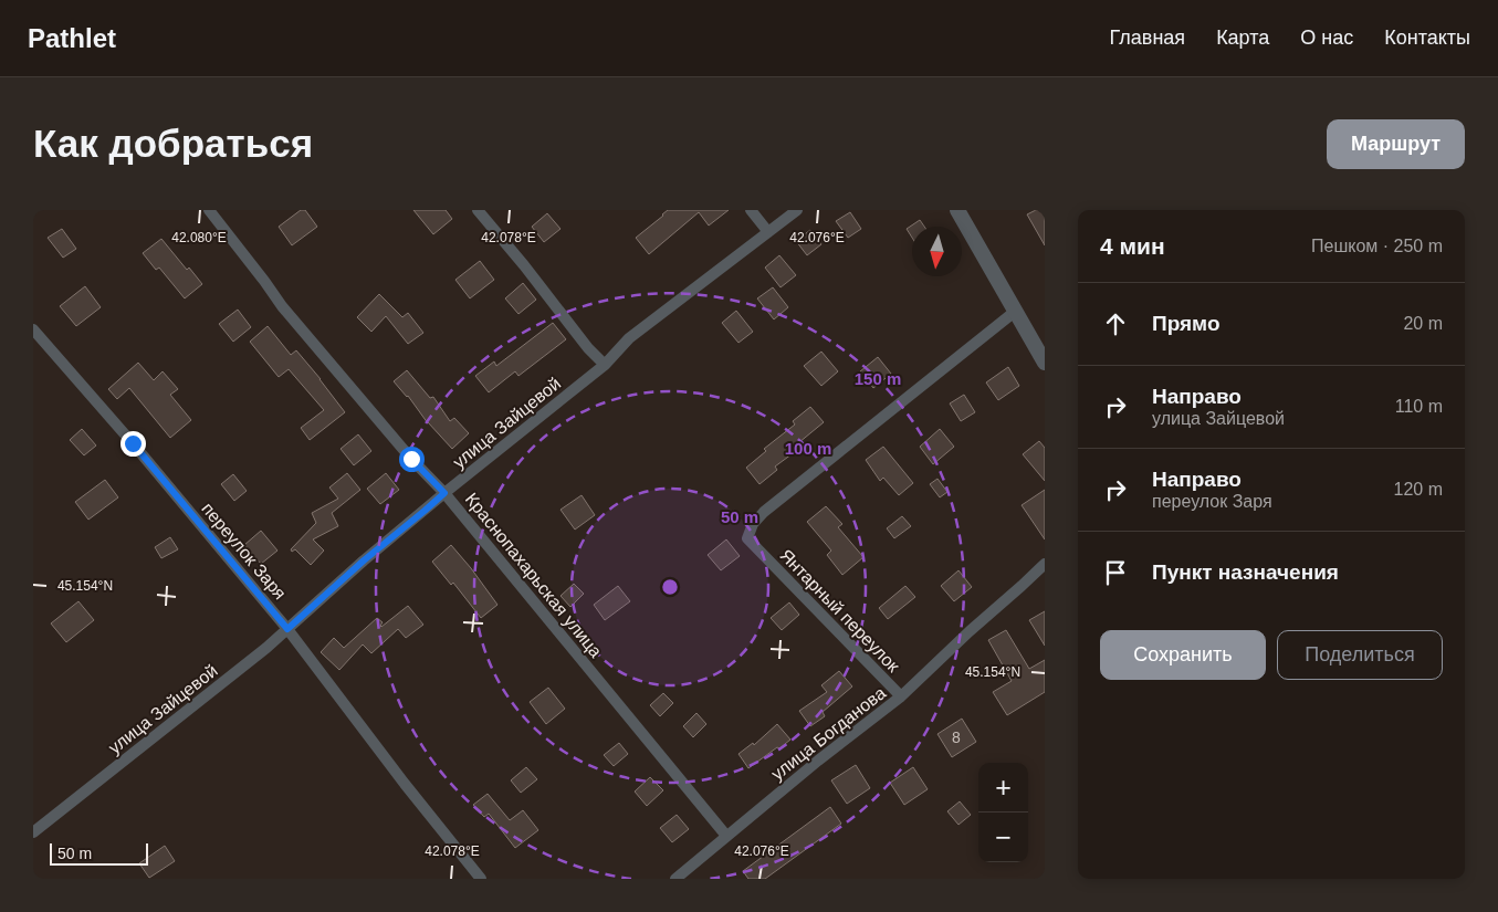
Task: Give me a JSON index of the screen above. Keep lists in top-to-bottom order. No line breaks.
{"streets":{"street":["улица Зайцевой","переулок Заря","Краснопахарьская улица","Янтарный переулок","улица Богданова"]},"crossings":[["улица Зайцевой","переулок Заря"],["улица Зайцевой","Краснопахарьская улица"],["Краснопахарьская улица","улица Богданова"],["Янтарный переулок","улица Богданова"]],"house_numbers":["8"],"scale_bar":"50 m","north":"bottom","page":{"header":"Pathlet","nav":["Главная","Карта","О нас","Контакты"],"buttons":["Маршрут",["Сохранить","Поделиться"]],"title":"Как добраться","heading":["4 мин","Пешком · 250 m"],"list":[["Прямо","20 m"],["Направо","улица Зайцевой","110 m"],["Направо","переулок Заря","120 m"],"Пункт назначения"],"map_buttons":["+","−"],"scale":"50 m"},"coordinates":["42.080°E","42.078°E","42.076°E","45.154°N"],"rings":["150 m","100 m","50 m"]}
